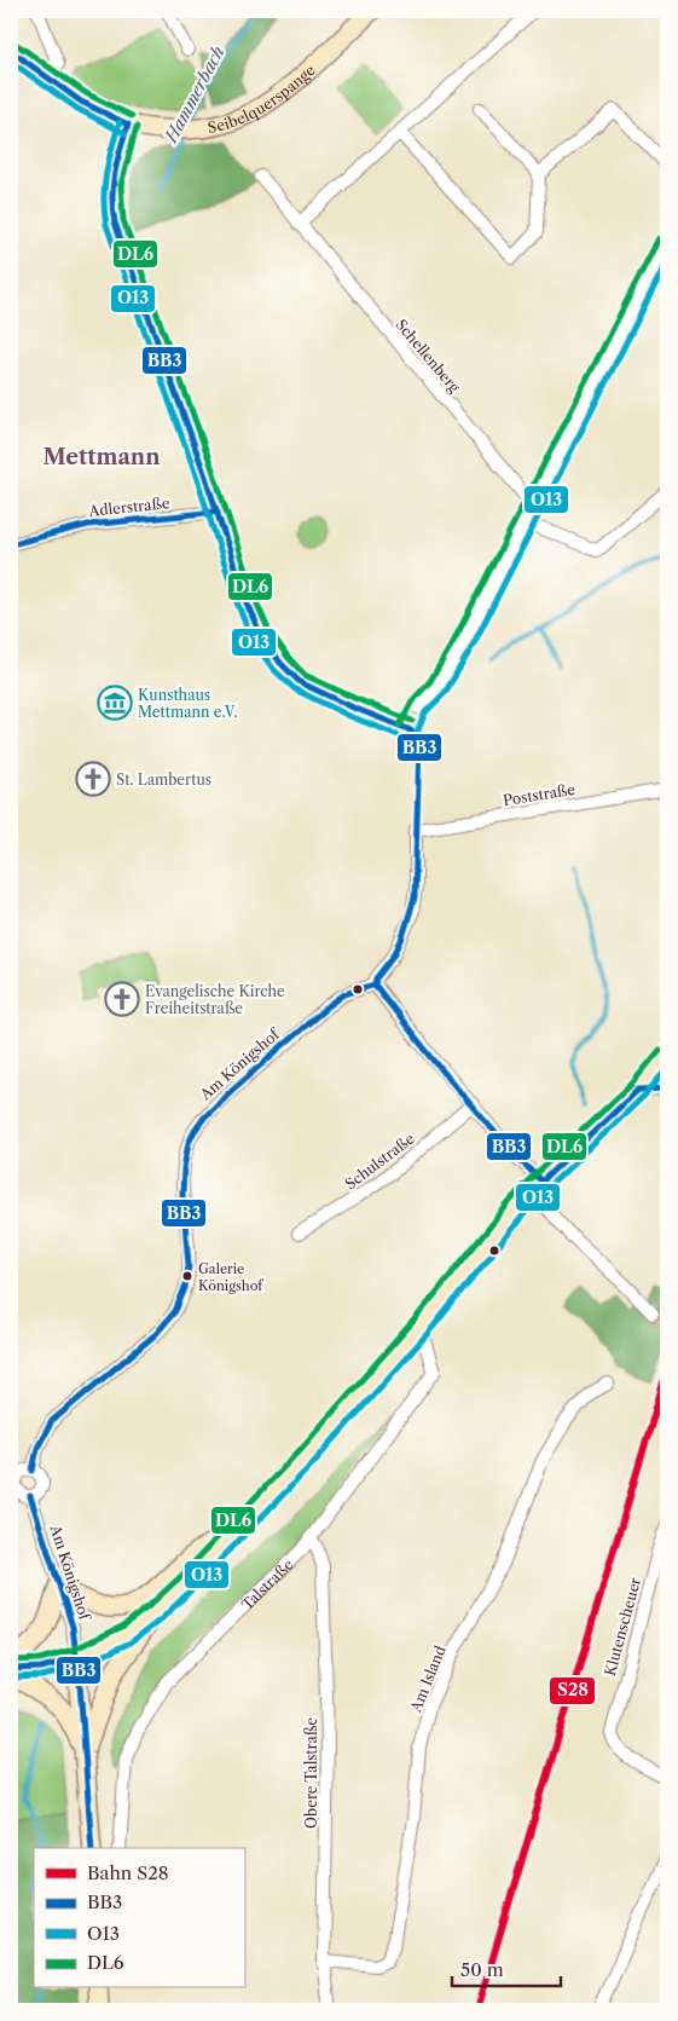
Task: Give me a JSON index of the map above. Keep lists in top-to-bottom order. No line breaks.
{"streets":{"street":["Seibelquerspange","Schellenberg","Adlerstraße","Poststraße","Am Königshof","Schulstraße","Talstraße","Klutenscheuer","Am Island","Obere Talstraße"]},"crossings":[["Poststraße","Am Königshof"],["Talstraße","Obere Talstraße"],["Am Island","Obere Talstraße"]],"districts":["Mettmann"],"water":["Hammerbach"],"places":{"museum":["Kunsthaus Mettmann e.V."],"church":["St. Lambertus","Evangelische Kirche Freiheitstraße"],"other":["Galerie Königshof"]},"lines":["transit line DL6","transit line BB3","transit line O13","rail line S28"],"legend":["Bahn S28","BB3","O13","DL6"],"scale_bar":"50 m"}
